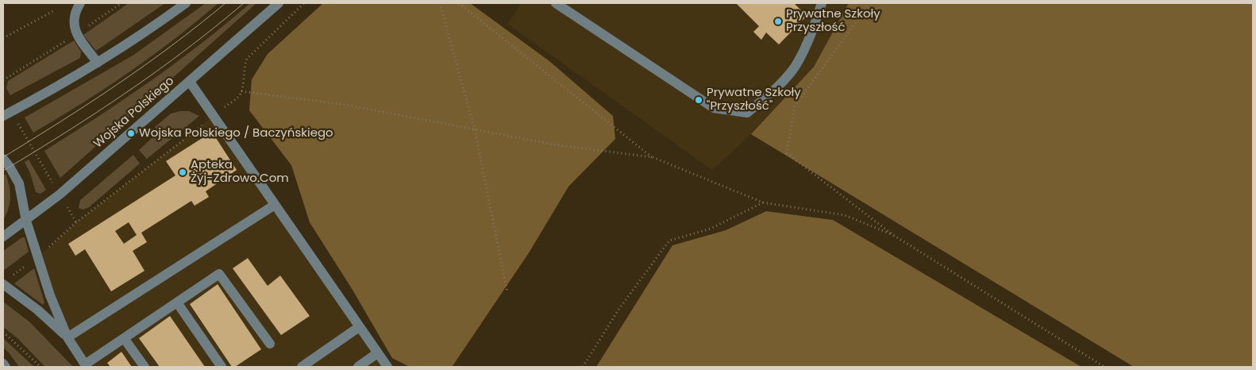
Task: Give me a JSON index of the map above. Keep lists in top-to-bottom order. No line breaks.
{"streets":{"street":["Wojska Polskiego"]},"places":["Prywatne Szkoły Przyszłość","Prywatne Szkoły \"Przyszłość\"","Wojska Polskiego / Baczyńskiego","Apteka Żyj-Zdrowo.Com"]}
